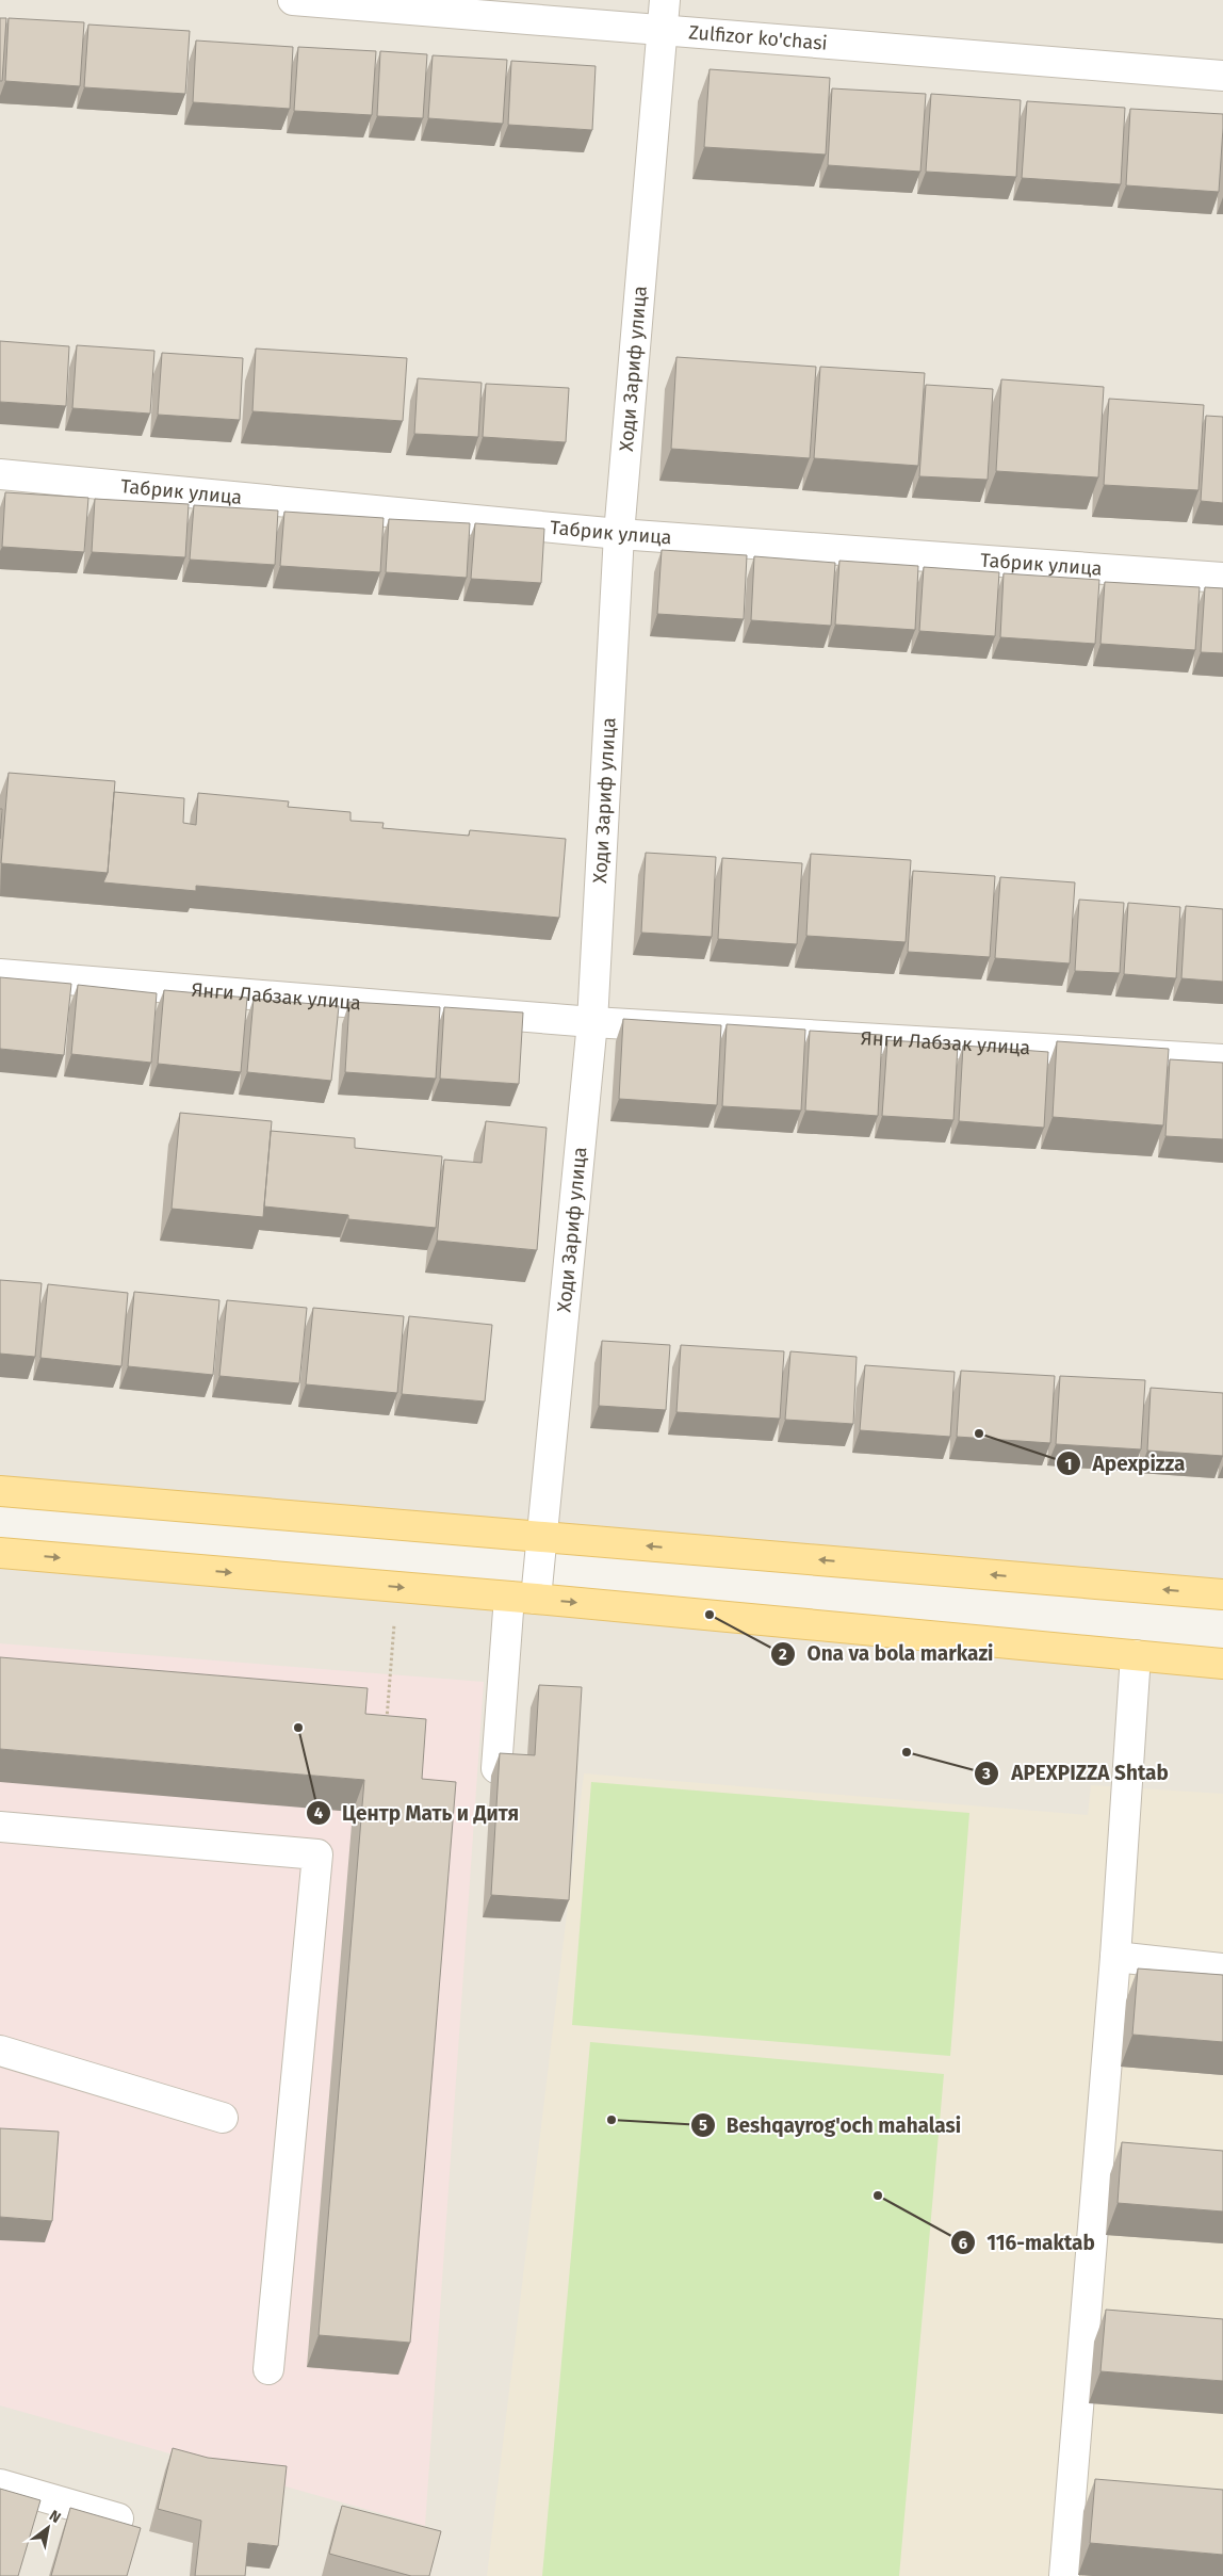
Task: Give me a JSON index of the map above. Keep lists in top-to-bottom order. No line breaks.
{"streets":{"street":["Zulfizor ko'chasi","Ходи Зариф улица","Табрик улица","Янги Лабзак улица"]},"crossings":[["Zulfizor ko'chasi","Ходи Зариф улица"],["Ходи Зариф улица","Табрик улица"],["Ходи Зариф улица","Янги Лабзак улица"]],"places":["Apexpizza","Ona va bola markazi","Центр Мать и Дитя","APEXPIZZA Shtab","Beshqayrog'och mahalasi","116-maktab"],"north":"top right"}
